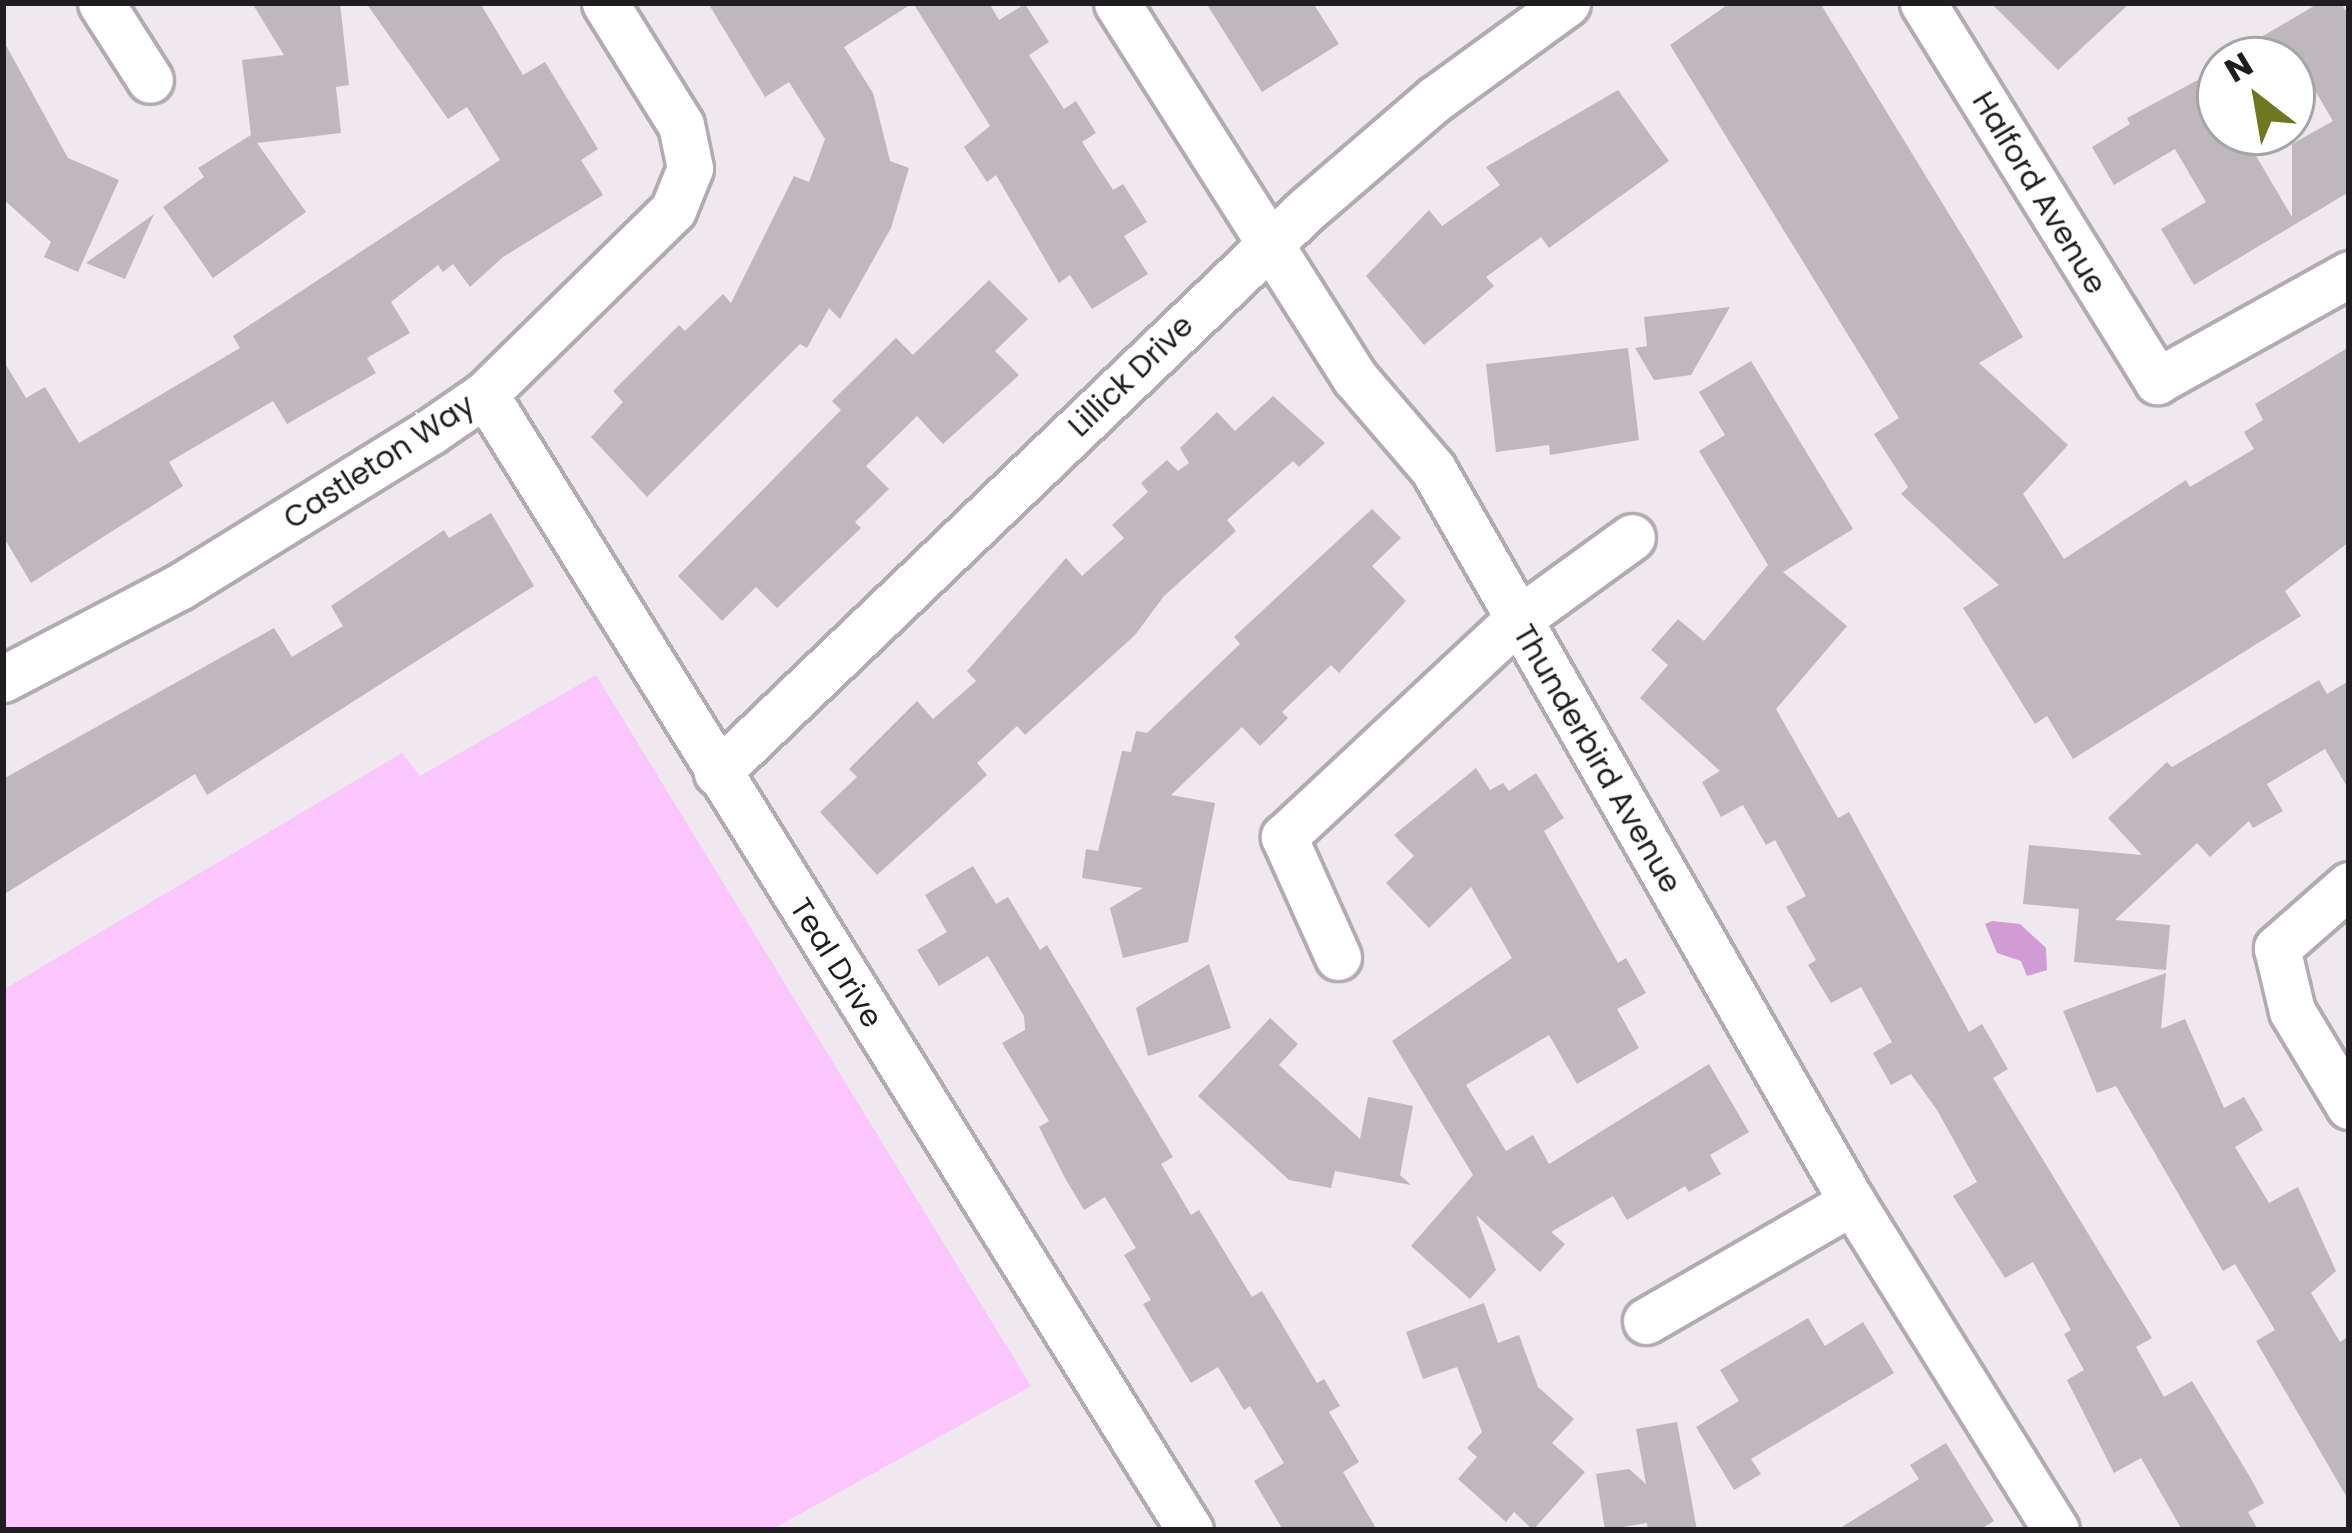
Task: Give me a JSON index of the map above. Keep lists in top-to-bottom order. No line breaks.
{"streets":{"street":["Halford Avenue","Lillick Drive","Castleton Way","Thunderbird Avenue","Teal Drive"]},"crossings":[["Lillick Drive","Thunderbird Avenue"],["Lillick Drive","Teal Drive"],["Castleton Way","Teal Drive"]],"north":"top left"}
